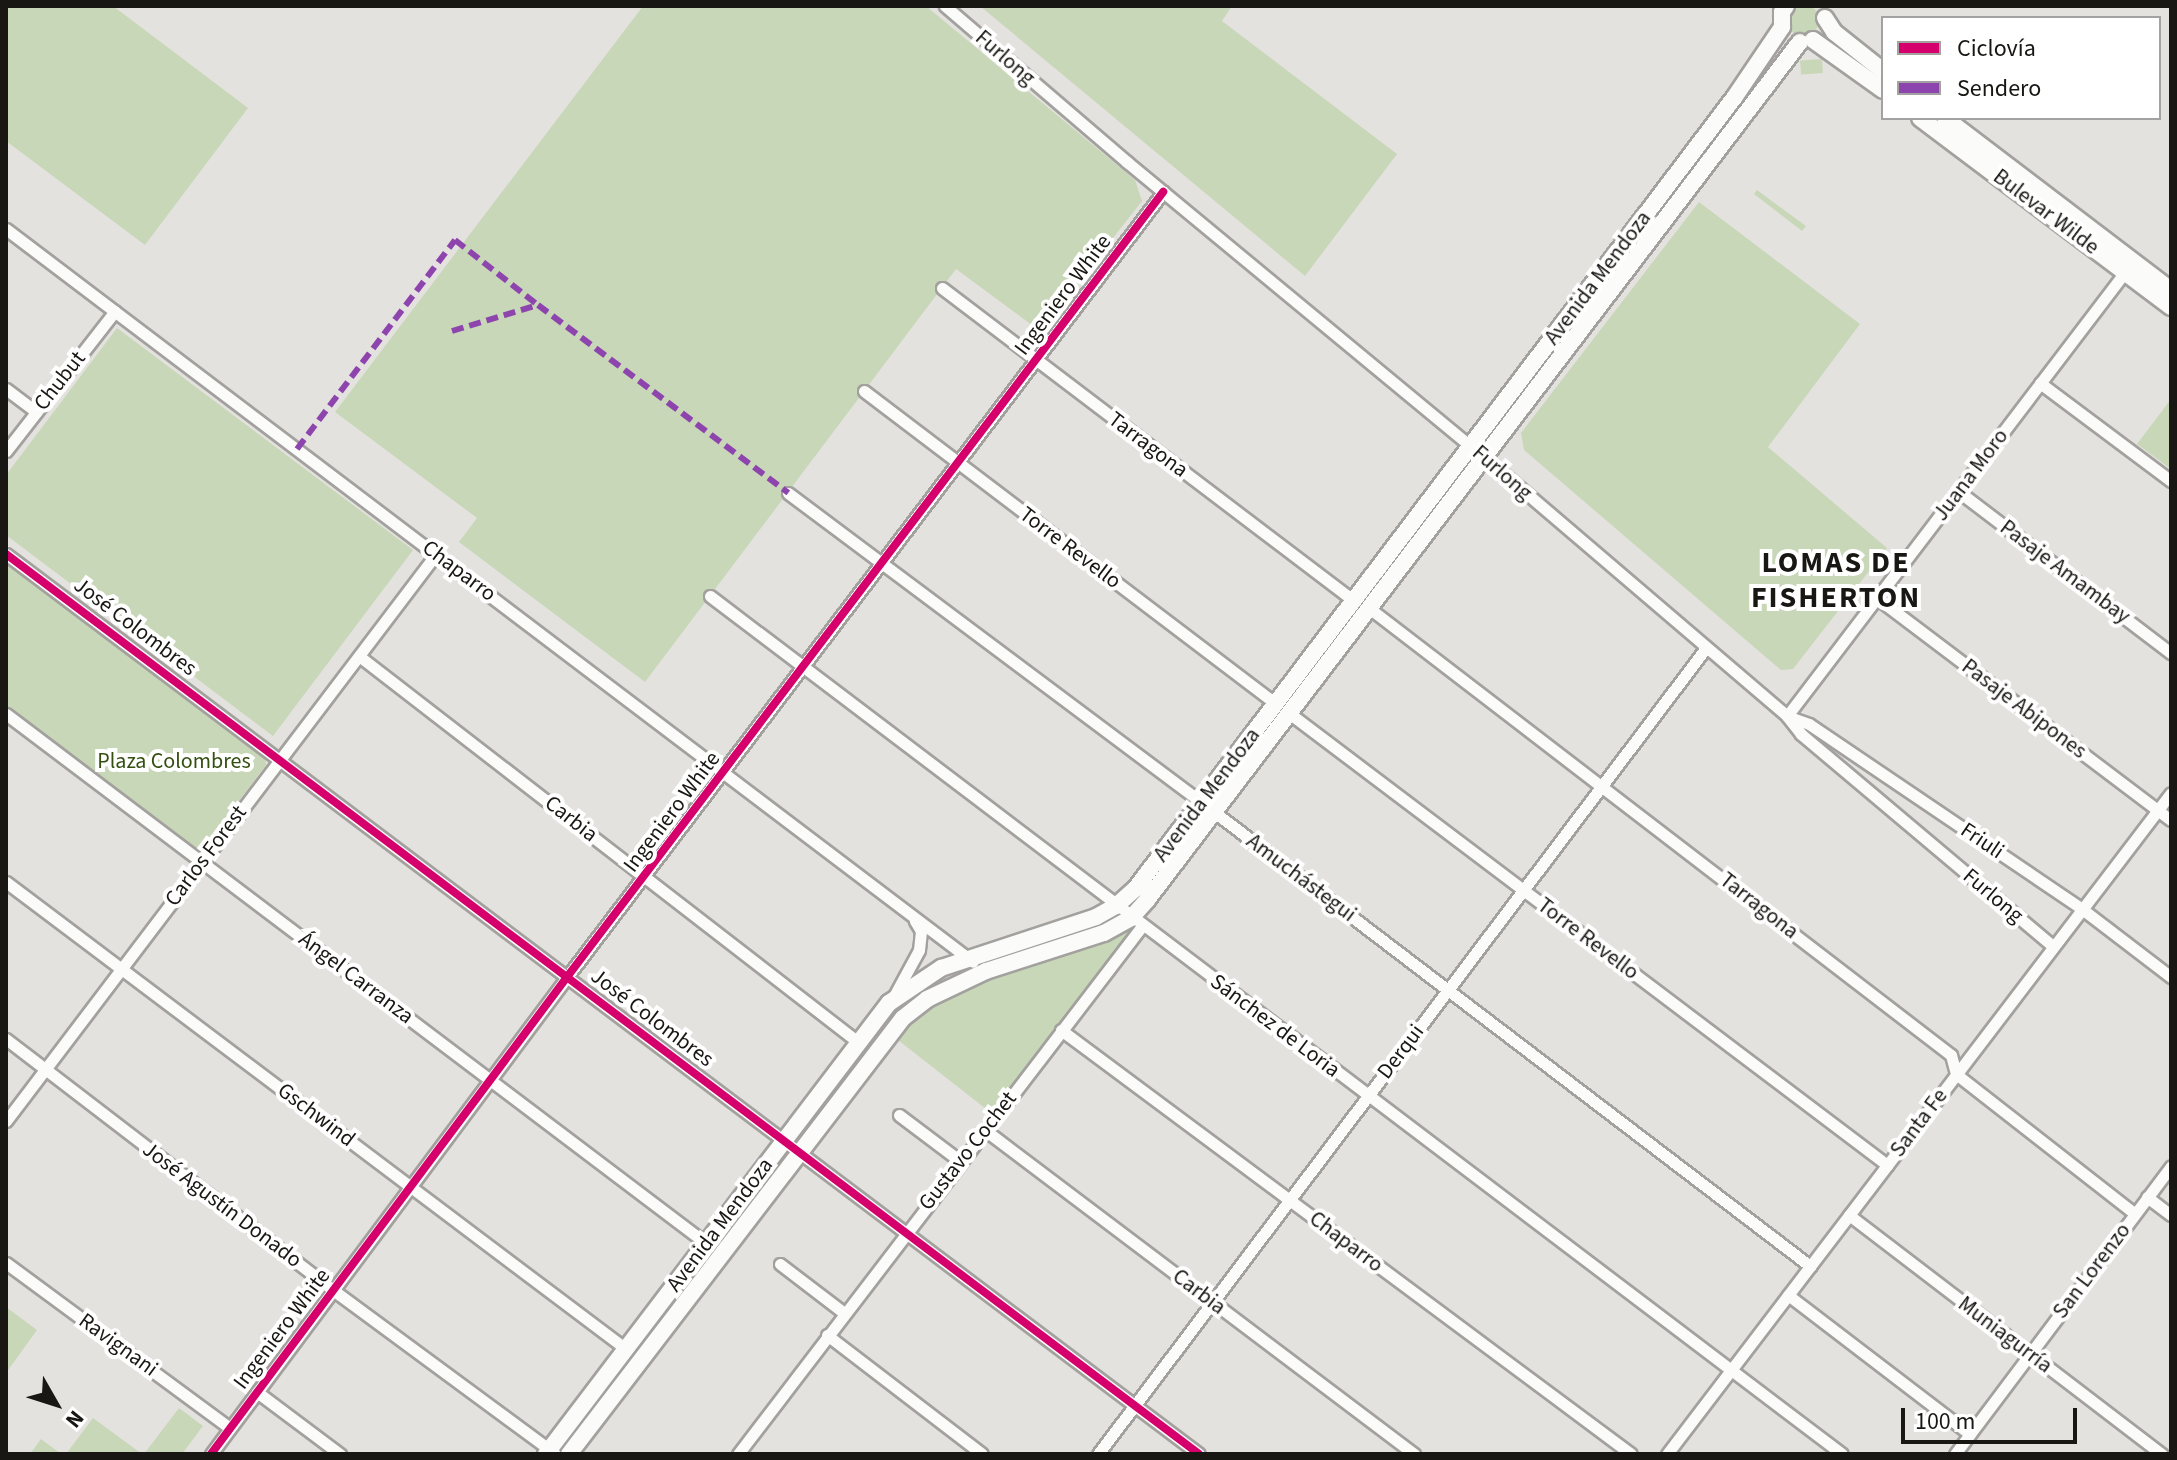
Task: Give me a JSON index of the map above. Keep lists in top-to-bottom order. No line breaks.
{"streets":{"main road":["Bulevar Wilde","Avenida Mendoza"],"street":["Furlong","Ingeniero White","Chubut","Tarragona","Juana Moro","Torre Revello","Chaparro","Pasaje Amambay","José Colombres","Pasaje Abipones","Carbia","Friuli","Carlos Forest","Amuchástegui","Ángel Carranza","Sánchez de Loria","Derqui","Gschwind","Santa Fe","Gustavo Cochet","José Agustín Donado","San Lorenzo","Muniagurría","Ravignani"]},"crossings":[["Furlong","Avenida Mendoza"],["Furlong","Ingeniero White"],["Furlong","Juana Moro"],["Furlong","Friuli"],["Furlong","Derqui"],["Furlong","Santa Fe"],["Bulevar Wilde","Juana Moro"],["Avenida Mendoza","Tarragona"],["Avenida Mendoza","Torre Revello"],["Avenida Mendoza","Chaparro"],["Avenida Mendoza","José Colombres"],["Avenida Mendoza","Carbia"],["Avenida Mendoza","Amuchástegui"],["Avenida Mendoza","Ángel Carranza"],["Avenida Mendoza","Sánchez de Loria"],["Avenida Mendoza","Gschwind"],["Avenida Mendoza","Gustavo Cochet"],["Avenida Mendoza","José Agustín Donado"],["Ingeniero White","Tarragona"],["Ingeniero White","Torre Revello"],["Ingeniero White","Chaparro"],["Ingeniero White","José Colombres"],["Ingeniero White","Carbia"],["Ingeniero White","Amuchástegui"],["Ingeniero White","Ángel Carranza"],["Ingeniero White","Sánchez de Loria"],["Ingeniero White","Gschwind"],["Ingeniero White","José Agustín Donado"],["Ingeniero White","Ravignani"],["Chubut","Chaparro"],["Tarragona","Derqui"],["Tarragona","Santa Fe"],["Tarragona","San Lorenzo"],["Juana Moro","Pasaje Amambay"],["Juana Moro","Pasaje Abipones"],["Juana Moro","Friuli"],["Torre Revello","Derqui"],["Torre Revello","Santa Fe"],["Chaparro","Carlos Forest"],["Chaparro","Derqui"],["Chaparro","Gustavo Cochet"],["José Colombres","Carlos Forest"],["José Colombres","Derqui"],["José Colombres","Gustavo Cochet"],["Pasaje Abipones","Santa Fe"],["Carbia","Carlos Forest"],["Carbia","Derqui"],["Carbia","Gustavo Cochet"],["Friuli","Santa Fe"],["Carlos Forest","Ángel Carranza"],["Carlos Forest","Gschwind"],["Carlos Forest","José Agustín Donado"],["Amuchástegui","Derqui"],["Amuchástegui","Santa Fe"],["Sánchez de Loria","Derqui"],["Sánchez de Loria","Santa Fe"],["Sánchez de Loria","Gustavo Cochet"],["Santa Fe","Muniagurría"],["San Lorenzo","Muniagurría"]],"districts":["LOMAS DE FISHERTON"],"parks":["Plaza Colombres"],"legend":["Ciclovía","Sendero"],"scale_bar":"100 m","north":"bottom right"}
